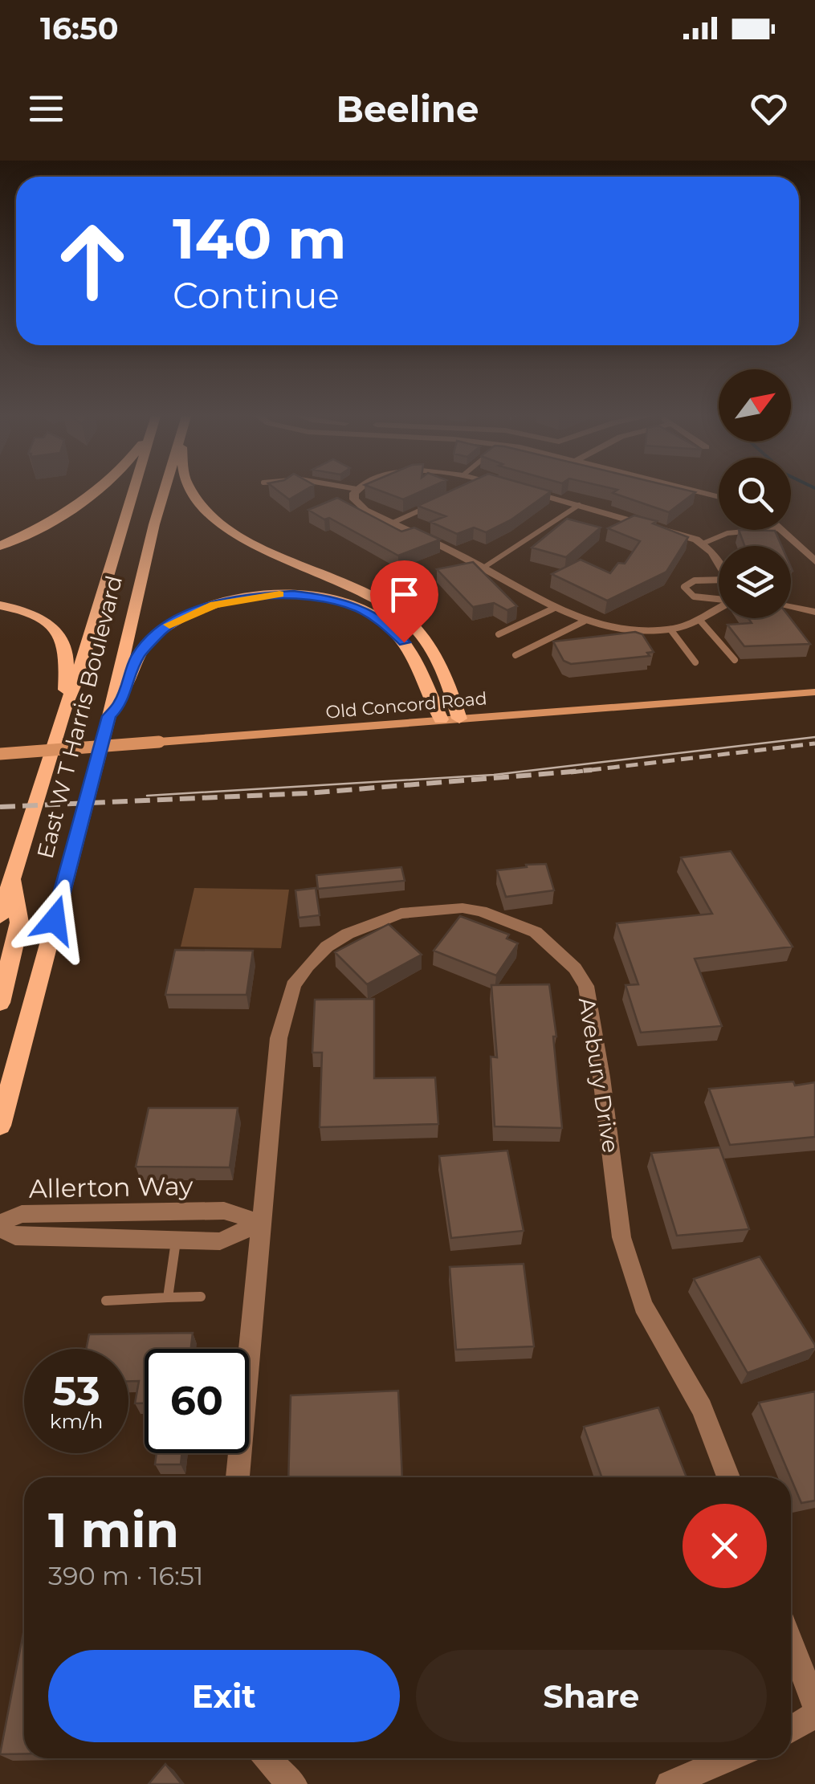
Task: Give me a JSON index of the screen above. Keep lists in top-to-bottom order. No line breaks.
{"streets":{"main road":["East W T Harris Boulevard"],"street":["Old Concord Road","Avebury Drive","Allerton Way"]},"crossings":[["Avebury Drive","Allerton Way"]],"north":"top right","page":{"status":"16:50","header":"Beeline","turn":["140 m","Continue"],"speed":"53 km/h","limit":"60","heading":["1 min","390 m · 16:51"],"buttons":["Exit","Share"]}}
